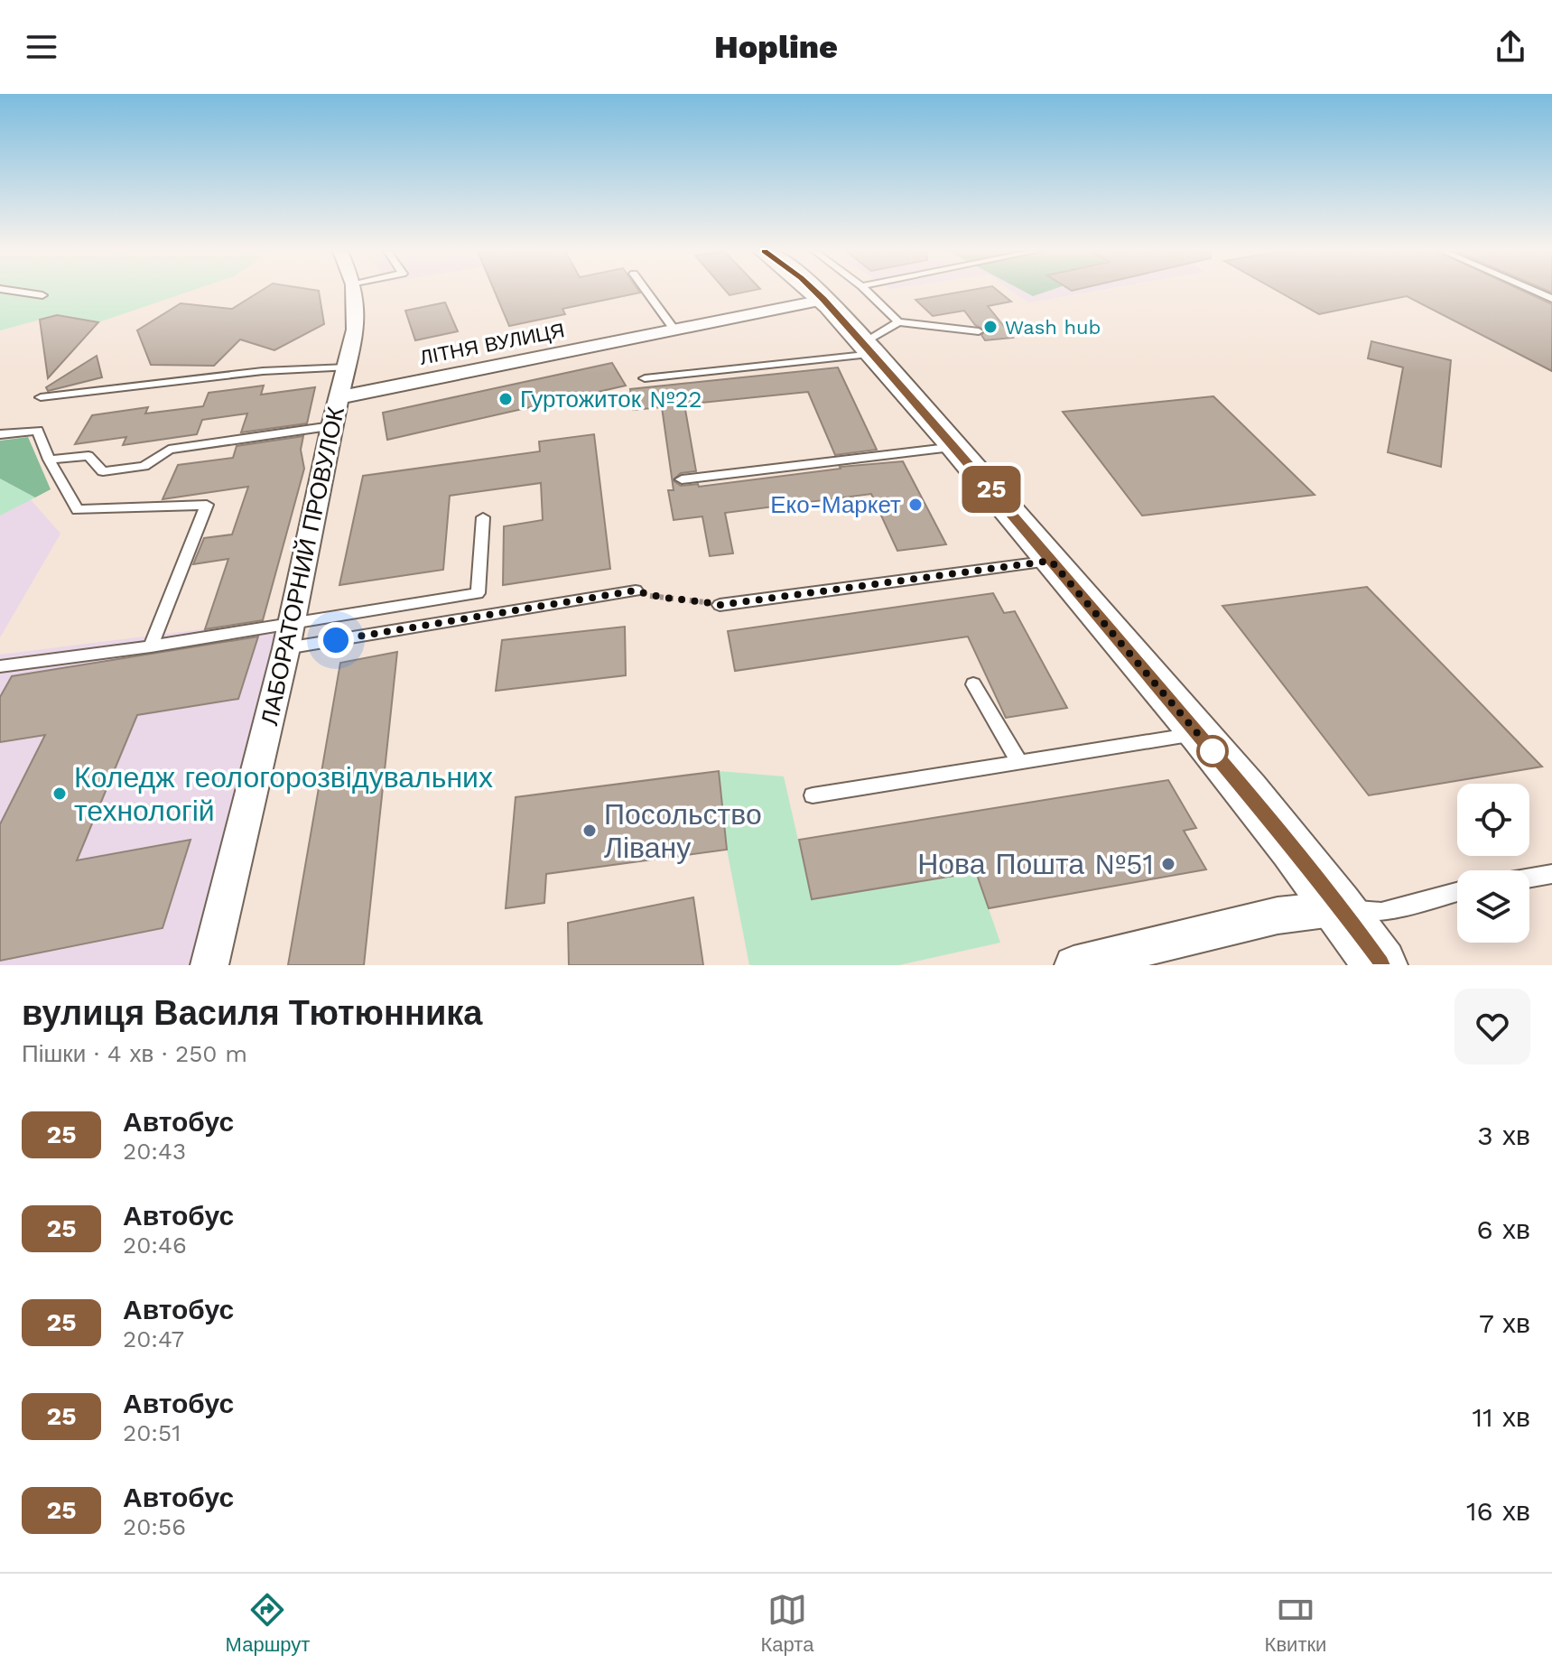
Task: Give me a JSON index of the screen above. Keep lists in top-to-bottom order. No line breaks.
{"streets":{"street":["ЛІТНЯ ВУЛИЦЯ","ЛАБОРАТОРНИЙ ПРОВУЛОК"]},"crossings":[["ЛІТНЯ ВУЛИЦЯ","ЛАБОРАТОРНИЙ ПРОВУЛОК"]],"places":["Wash hub","Гуртожиток №22","Еко-Маркет","Коледж геологорозвідувальних технологій","Посольство Лівану","Нова Пошта №51"],"lines":["bus line 25"],"page":{"header":"Hopline","on_map":"25","heading":["вулиця Василя Тютюнника","Пішки · 4 хв · 250 m"],"list":[{"mark":"25","name":"Автобус","note":"20:43","value":"3 хв"},{"mark":"25","name":"Автобус","note":"20:46","value":"6 хв"},{"mark":"25","name":"Автобус","note":"20:47","value":"7 хв"},{"mark":"25","name":"Автобус","note":"20:51","value":"11 хв"},{"mark":"25","name":"Автобус","note":"20:56","value":"16 хв"}],"tabs":["Маршрут","Карта","Квитки"]}}
